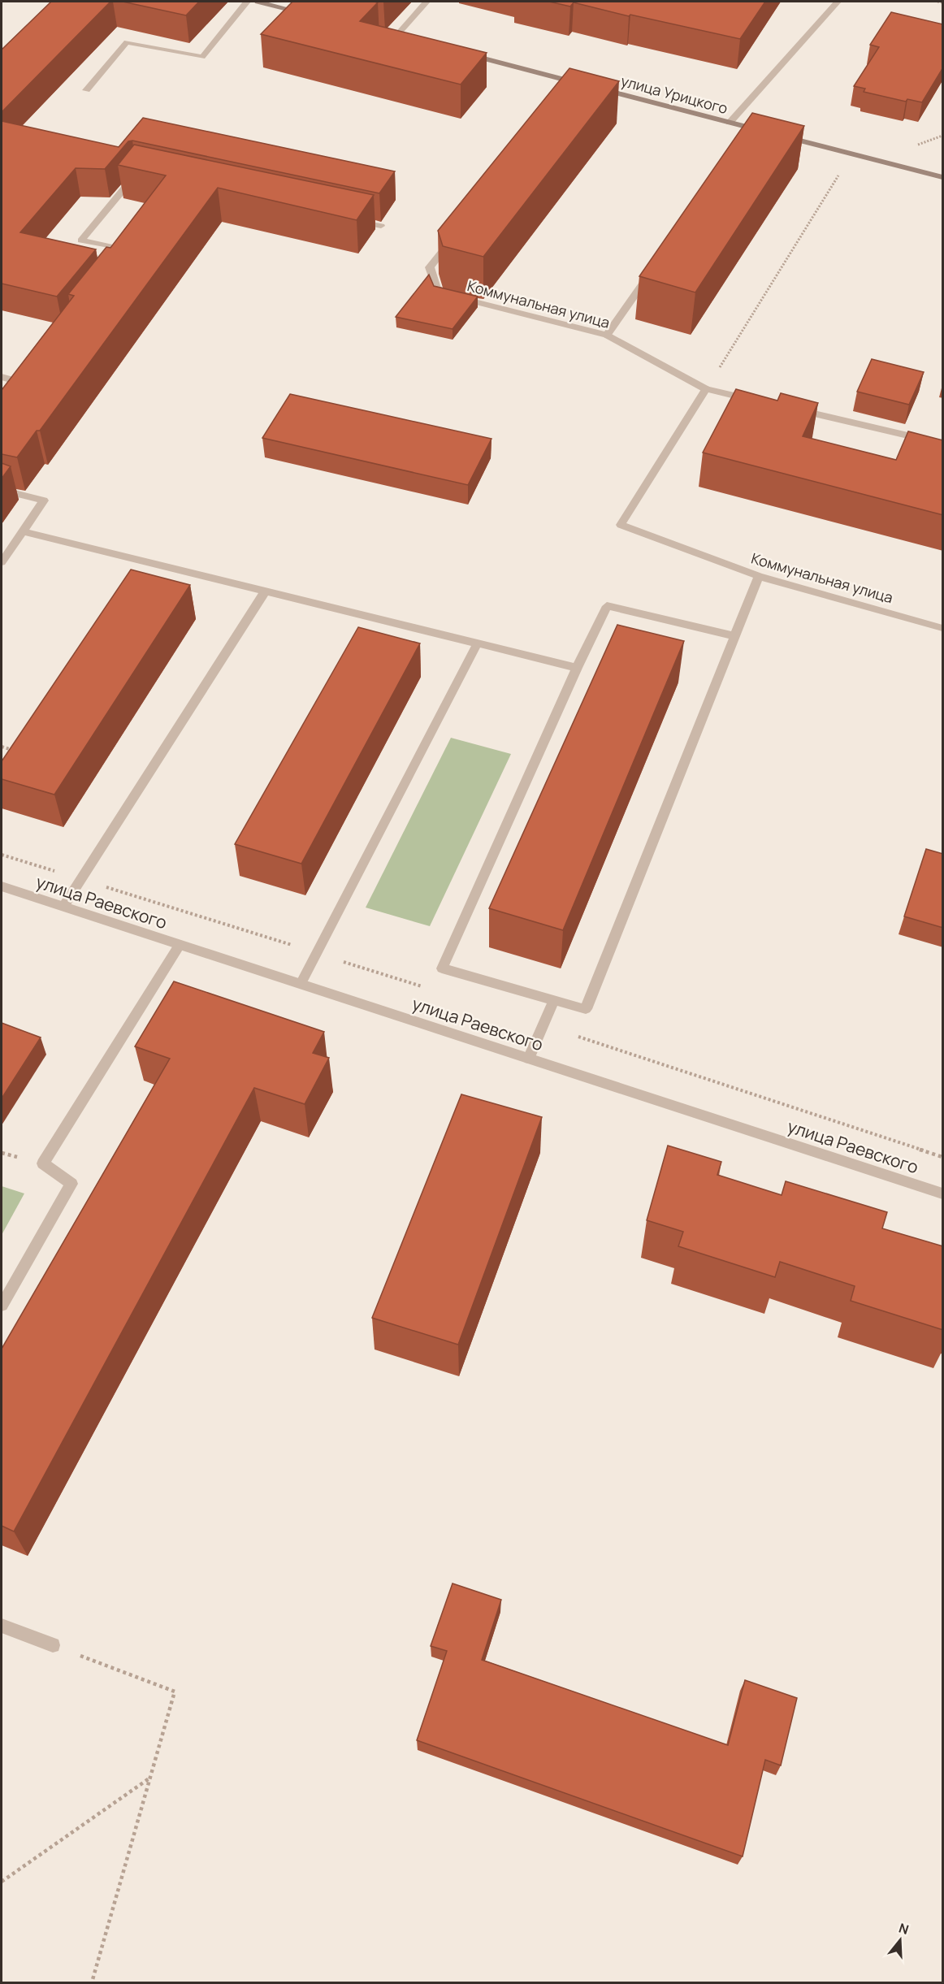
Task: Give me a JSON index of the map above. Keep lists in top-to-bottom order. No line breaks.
{"streets":{"street":["улица Урицкого","Коммунальная улица","улица Раевского"]},"north":"top"}
